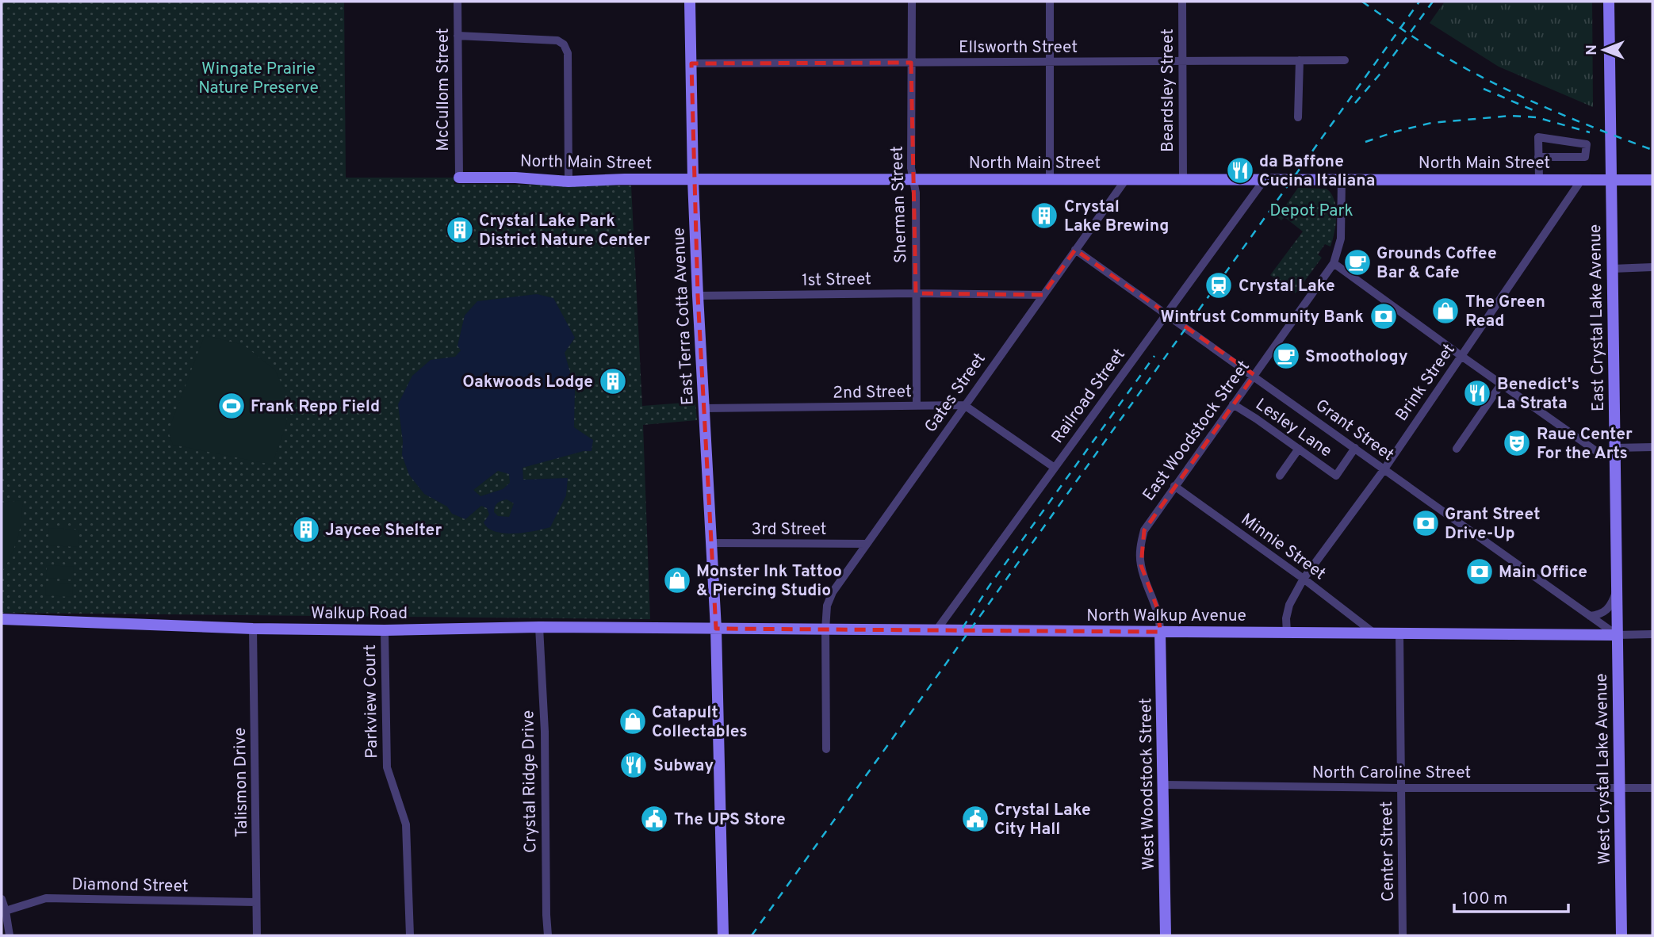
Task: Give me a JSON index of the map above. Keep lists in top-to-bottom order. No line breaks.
{"streets":{"street":["Ellsworth Street","McCullom Street","Beardsley Street","North Main Street","Sherman Street","1st Street","East Terra Cotta Avenue","East Crystal Lake Avenue","Brink Street","2nd Street","Gates Street","Railroad Street","Lesley Lane","Grant Street","East Woodstock Street","3rd Street","Minnie Street","Walkup Road","North Walkup Avenue","Parkview Court","West Crystal Lake Avenue","North Caroline Street","Crystal Ridge Drive","Talismon Drive","West Woodstock Street","Center Street","Diamond Street"]},"crossings":[["Ellsworth Street","Beardsley Street"],["Ellsworth Street","Sherman Street"],["Ellsworth Street","East Terra Cotta Avenue"],["McCullom Street","North Main Street"],["Beardsley Street","North Main Street"],["North Main Street","Sherman Street"],["North Main Street","East Terra Cotta Avenue"],["North Main Street","East Crystal Lake Avenue"],["North Main Street","Brink Street"],["North Main Street","Gates Street"],["North Main Street","Railroad Street"],["Sherman Street","1st Street"],["Sherman Street","2nd Street"],["1st Street","East Terra Cotta Avenue"],["1st Street","Gates Street"],["East Terra Cotta Avenue","2nd Street"],["East Terra Cotta Avenue","3rd Street"],["East Terra Cotta Avenue","Walkup Road"],["East Terra Cotta Avenue","North Walkup Avenue"],["East Crystal Lake Avenue","Grant Street"],["East Crystal Lake Avenue","North Walkup Avenue"],["East Crystal Lake Avenue","West Crystal Lake Avenue"],["Brink Street","Grant Street"],["Brink Street","Minnie Street"],["Brink Street","North Walkup Avenue"],["2nd Street","Gates Street"],["Gates Street","Grant Street"],["Gates Street","3rd Street"],["Gates Street","North Walkup Avenue"],["Railroad Street","Grant Street"],["Railroad Street","North Walkup Avenue"],["Lesley Lane","Grant Street"],["Lesley Lane","East Woodstock Street"],["Grant Street","East Woodstock Street"],["Grant Street","North Walkup Avenue"],["Grant Street","West Crystal Lake Avenue"],["East Woodstock Street","Minnie Street"],["East Woodstock Street","North Walkup Avenue"],["East Woodstock Street","West Woodstock Street"],["Minnie Street","North Walkup Avenue"],["Walkup Road","North Walkup Avenue"],["Walkup Road","Parkview Court"],["Walkup Road","Crystal Ridge Drive"],["Walkup Road","Talismon Drive"],["North Walkup Avenue","West Crystal Lake Avenue"],["North Walkup Avenue","West Woodstock Street"],["North Walkup Avenue","Center Street"],["West Crystal Lake Avenue","North Caroline Street"],["North Caroline Street","West Woodstock Street"],["North Caroline Street","Center Street"],["Talismon Drive","Diamond Street"]],"parks":["Wingate Prairie Nature Preserve","Depot Park"],"places":{"restaurant":["da Baffone Cucina Italiana","Benedict's La Strata","Subway"],"building":["Crystal Lake Brewing","Crystal Lake Park District Nature Center","Oakwoods Lodge","Jaycee Shelter"],"cafe":["Grounds Coffee Bar & Cafe","Smoothology"],"station":["Crystal Lake"],"shop":["The Green Read","Monster Ink Tattoo & Piercing Studio","Catapult Collectables"],"bank":["Wintrust Community Bank","Grant Street Drive-Up","Main Office"],"sports":["Frank Repp Field"],"theatre":["Raue Center For the Arts"],"public building":["The UPS Store","Crystal Lake City Hall"]},"scale_bar":"100 m","north":"left"}
